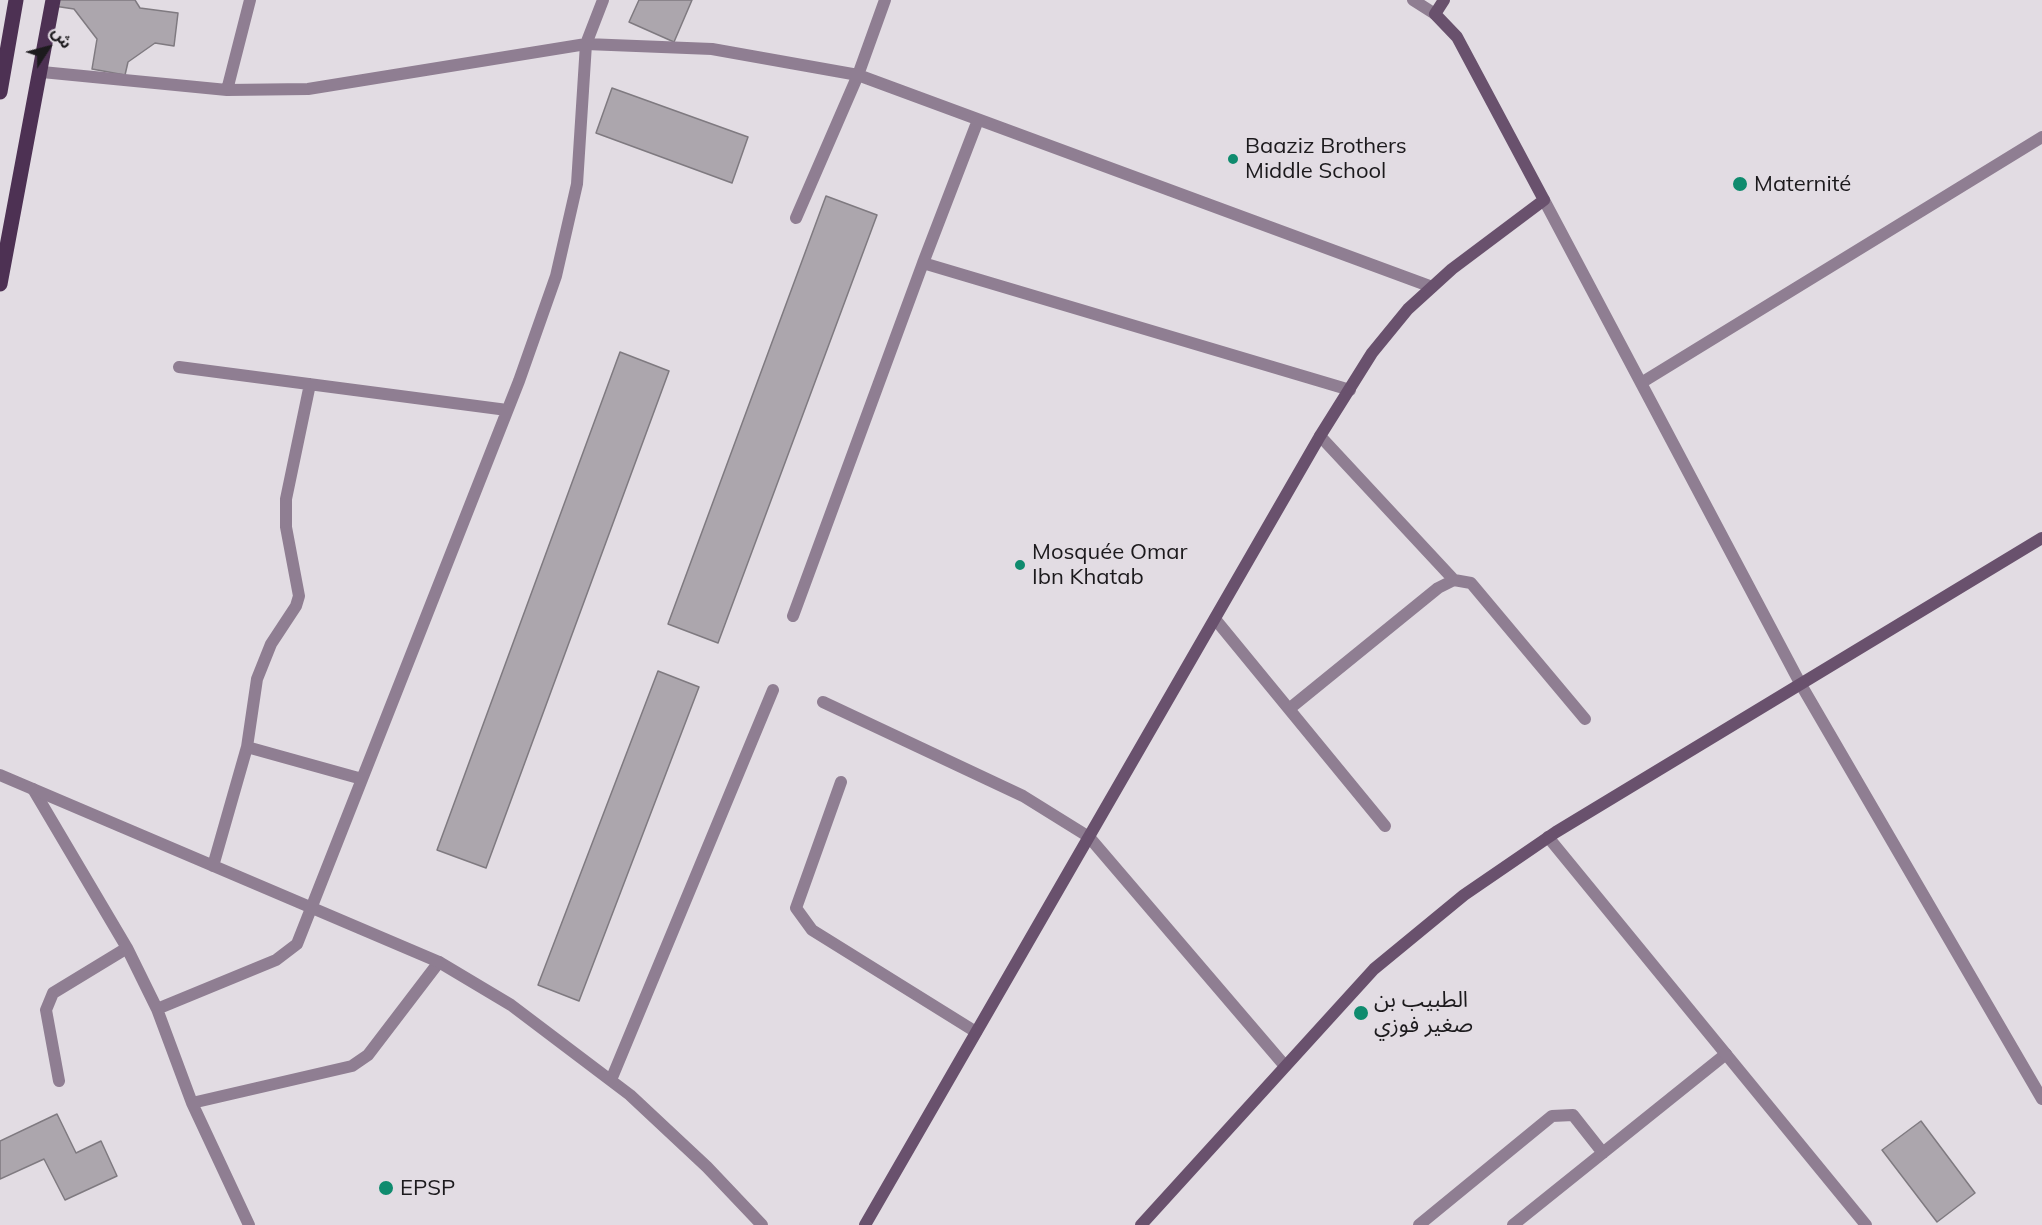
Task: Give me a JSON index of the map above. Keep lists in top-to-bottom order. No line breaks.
{"places":["Baaziz Brothers Middle School","Maternité","Mosquée Omar Ibn Khatab","الطبيب بن صغير فوزي","EPSP"],"north":"top right"}
